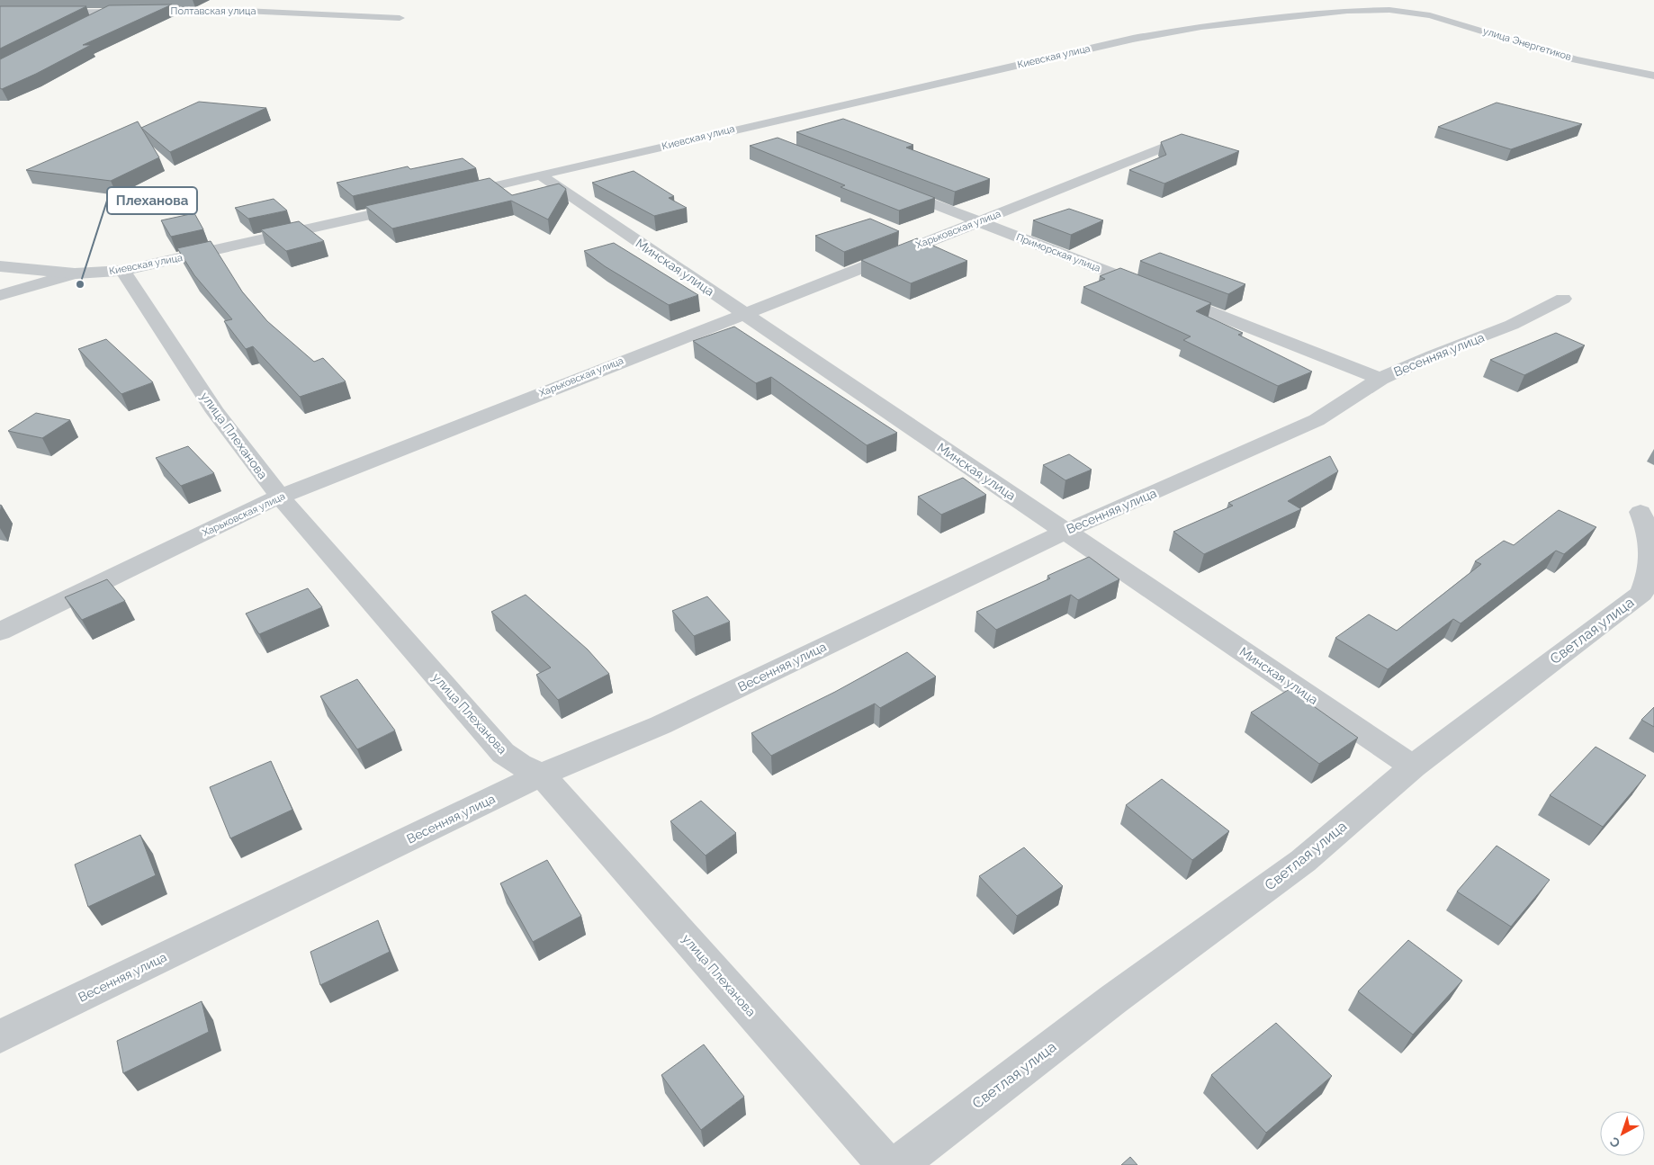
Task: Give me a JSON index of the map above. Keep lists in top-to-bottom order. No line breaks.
{"streets":{"street":["Полтавская улица","улица Энергетиков","Киевская улица","Харьковская улица","Приморская улица","Минская улица","Весенняя улица","улица Плеханова","Светлая улица"]},"crossings":[["улица Энергетиков","Киевская улица"],["Киевская улица","Минская улица"],["Киевская улица","улица Плеханова"],["Харьковская улица","Приморская улица"],["Харьковская улица","Минская улица"],["Харьковская улица","улица Плеханова"],["Приморская улица","Весенняя улица"],["Минская улица","Весенняя улица"],["Минская улица","Светлая улица"],["Весенняя улица","улица Плеханова"]],"places":["Плеханова"],"north":"bottom left"}
